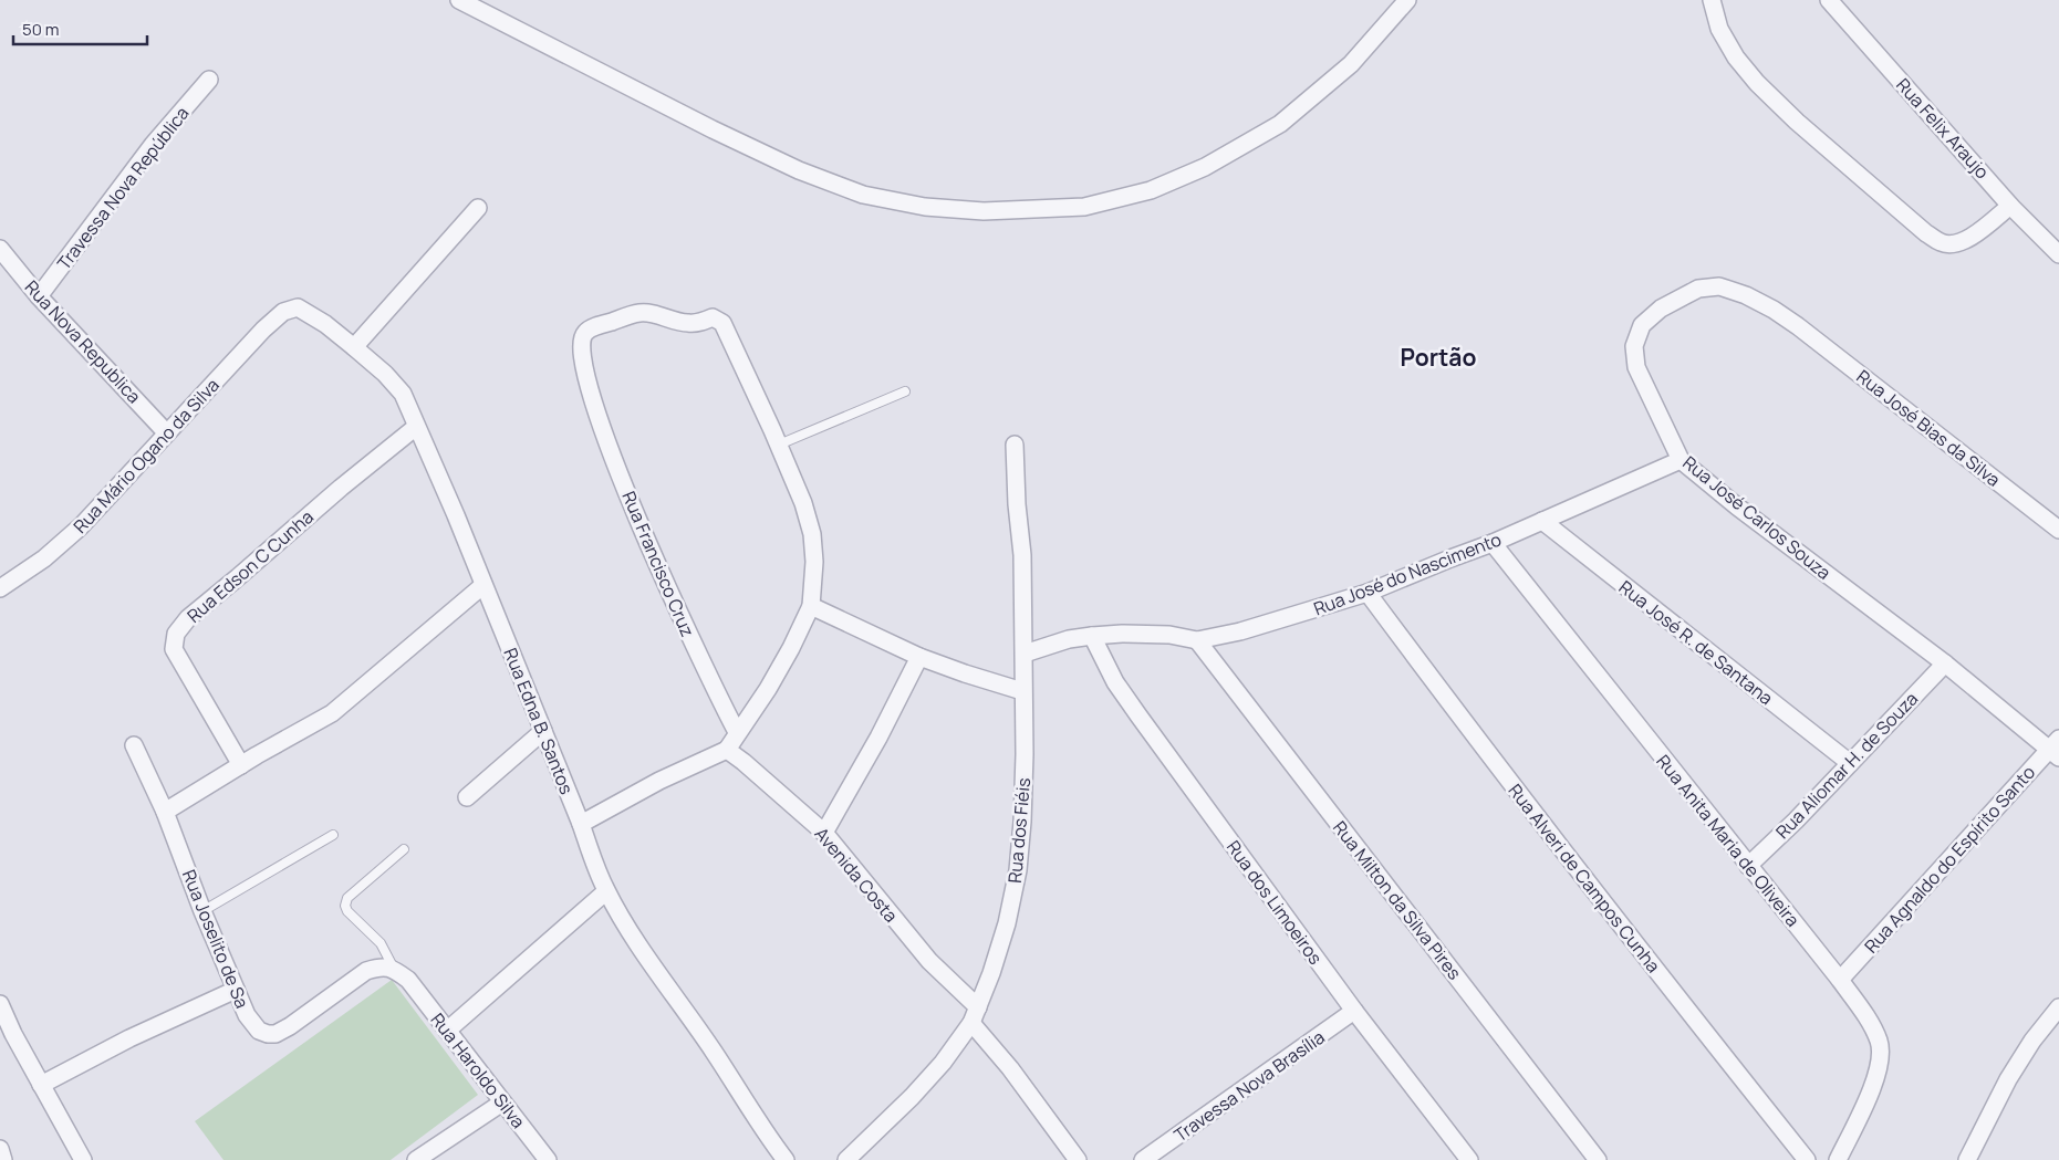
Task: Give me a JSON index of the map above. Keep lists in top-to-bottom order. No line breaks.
{"streets":{"street":["Rua Felix Araujo","Travessa Nova República","Rua Nova Republica","Rua José Bias da Silva","Rua Mário Ogano da Silva","Rua José Carlos Souza","Rua Francisco Cruz","Rua Edson C Cunha","Rua José do Nascimento","Rua José R. de Santana","Rua Edna B. Santos","Rua Aliomar H. de Souza","Rua dos Fiéis","Rua Anita Maria de Oliveira","Rua Agnaldo do Espírito Santo","Avenida Costa","Rua Alveri de Campos Cunha","Rua Milton da Silva Pires","Rua dos Limoeiros","Rua Joselito de Sa","Rua Haroldo Silva","Travessa Nova Brasília"]},"crossings":[["Travessa Nova República","Rua Nova Republica"],["Rua Nova Republica","Rua Mário Ogano da Silva"],["Rua José Bias da Silva","Rua José Carlos Souza"],["Rua Mário Ogano da Silva","Rua Edna B. Santos"],["Rua José Carlos Souza","Rua José do Nascimento"],["Rua José Carlos Souza","Rua Aliomar H. de Souza"],["Rua José Carlos Souza","Rua Agnaldo do Espírito Santo"],["Rua Edson C Cunha","Rua Edna B. Santos"],["Rua José do Nascimento","Rua José R. de Santana"],["Rua José do Nascimento","Rua dos Fiéis"],["Rua José do Nascimento","Rua Anita Maria de Oliveira"],["Rua José do Nascimento","Rua Alveri de Campos Cunha"],["Rua José do Nascimento","Rua Milton da Silva Pires"],["Rua José do Nascimento","Rua dos Limoeiros"],["Rua José R. de Santana","Rua Aliomar H. de Souza"],["Rua Aliomar H. de Souza","Rua Anita Maria de Oliveira"],["Rua dos Fiéis","Avenida Costa"],["Rua Anita Maria de Oliveira","Rua Agnaldo do Espírito Santo"],["Rua dos Limoeiros","Travessa Nova Brasília"],["Rua Joselito de Sa","Rua Haroldo Silva"]],"districts":["Portão"],"scale_bar":"50 m"}
